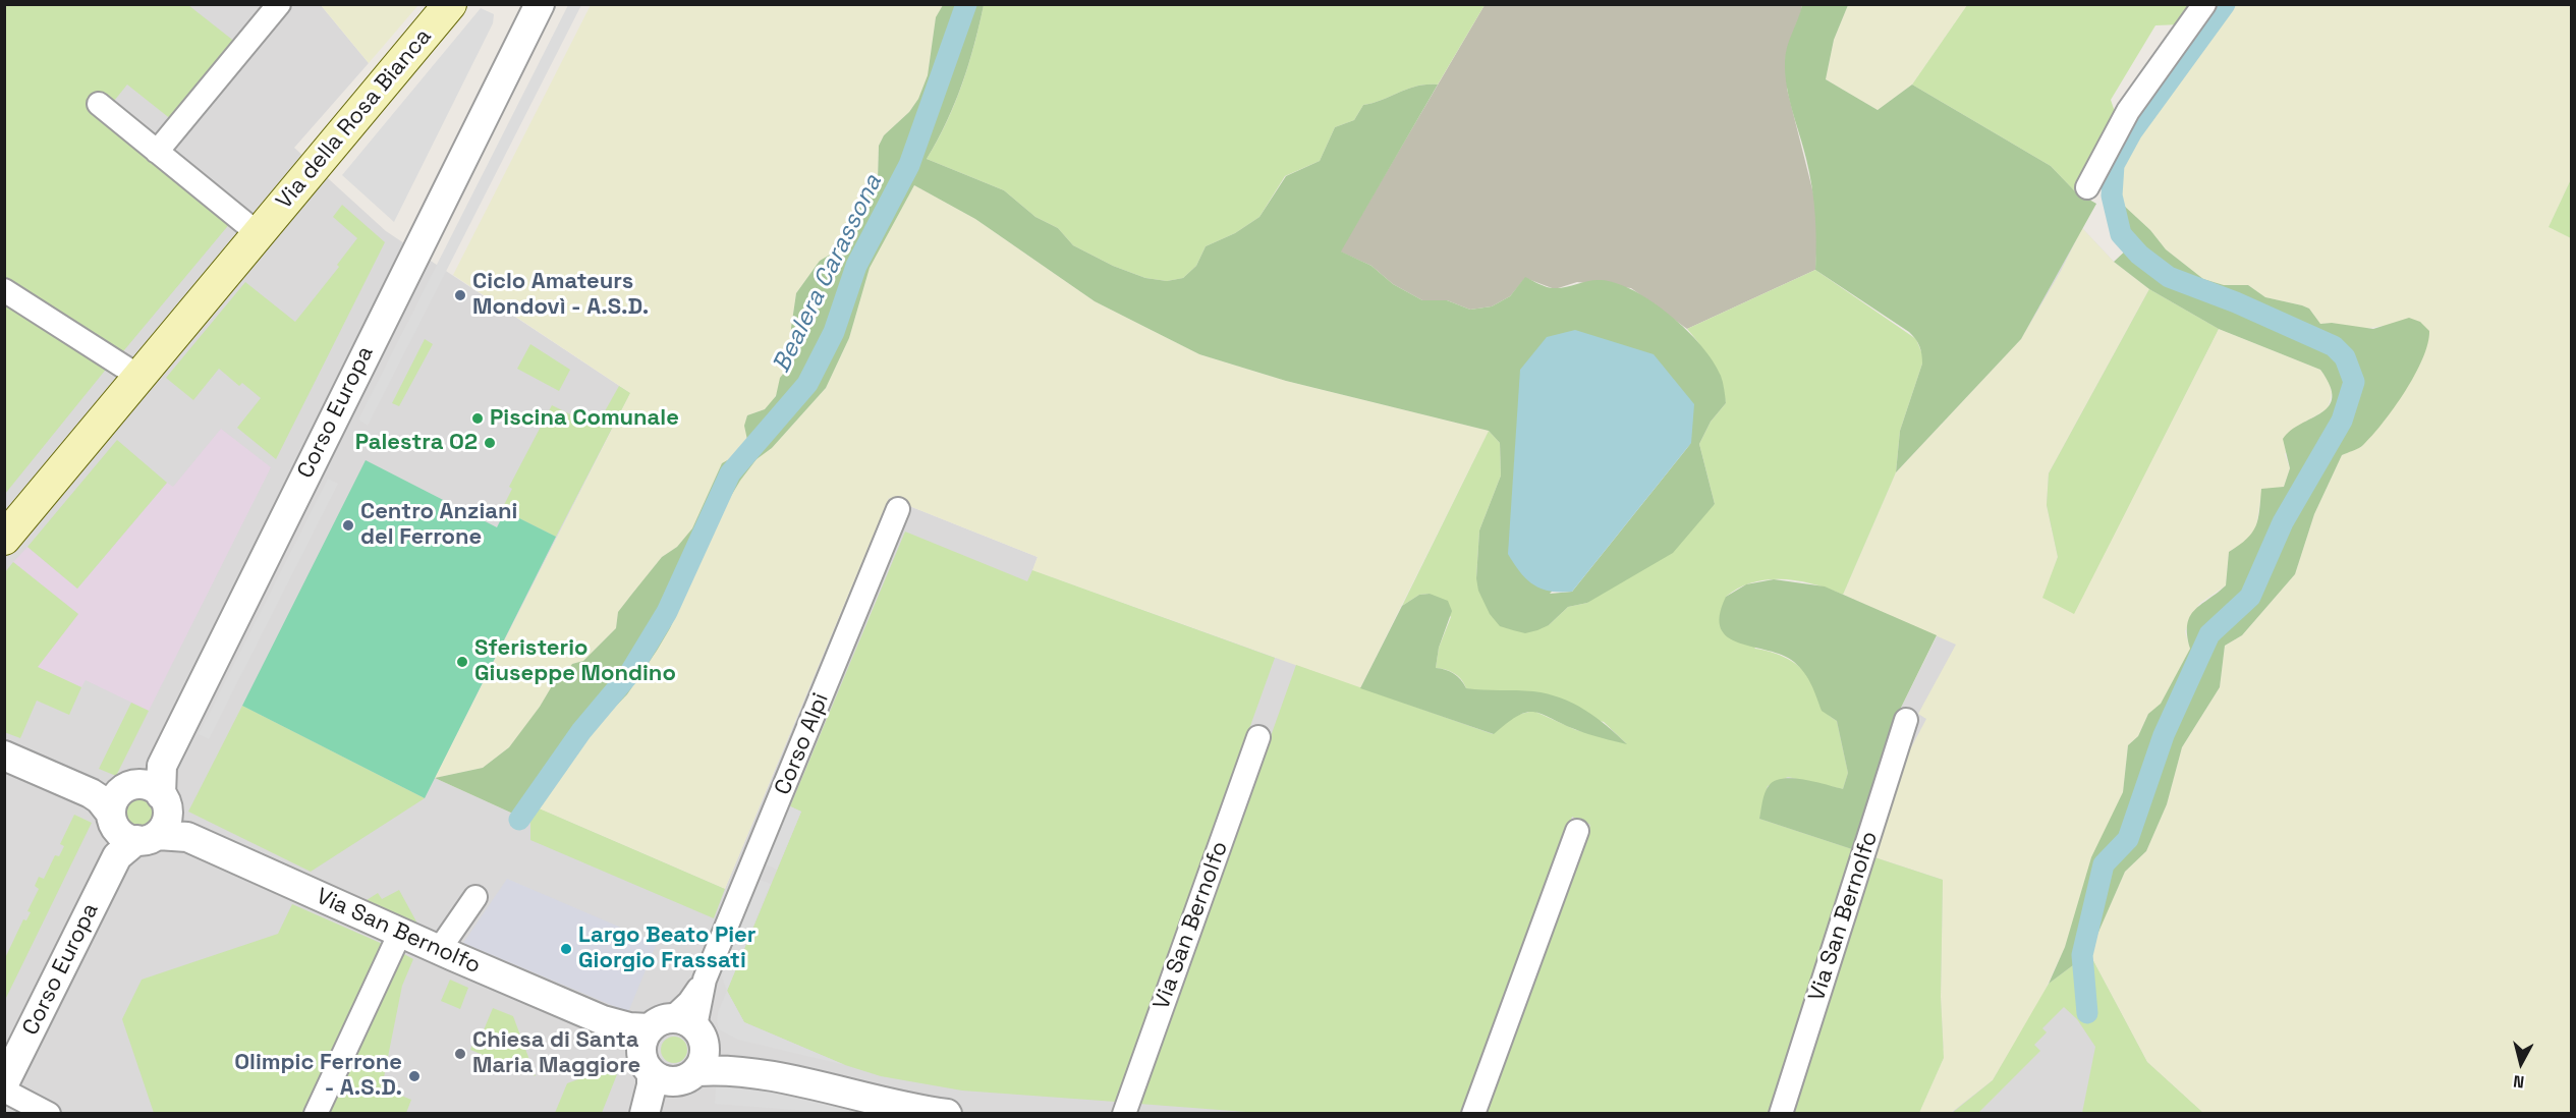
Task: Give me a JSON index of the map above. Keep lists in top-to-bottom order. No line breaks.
{"streets":{"main road":["Via della Rosa Bianca"],"street":["Corso Europa","Corso Alpi","Via San Bernolfo"]},"crossings":[["Corso Europa","Via San Bernolfo"],["Corso Alpi","Via San Bernolfo"]],"water":["Bealera Carassona"],"places":["Ciclo Amateurs Mondovì - A.S.D.","Piscina Comunale","Palestra O2","Centro Anziani del Ferrone","Sferisterio Giuseppe Mondino","Largo Beato Pier Giorgio Frassati","Chiesa di Santa Maria Maggiore","Olimpic Ferrone - A.S.D."],"north":"bottom"}
